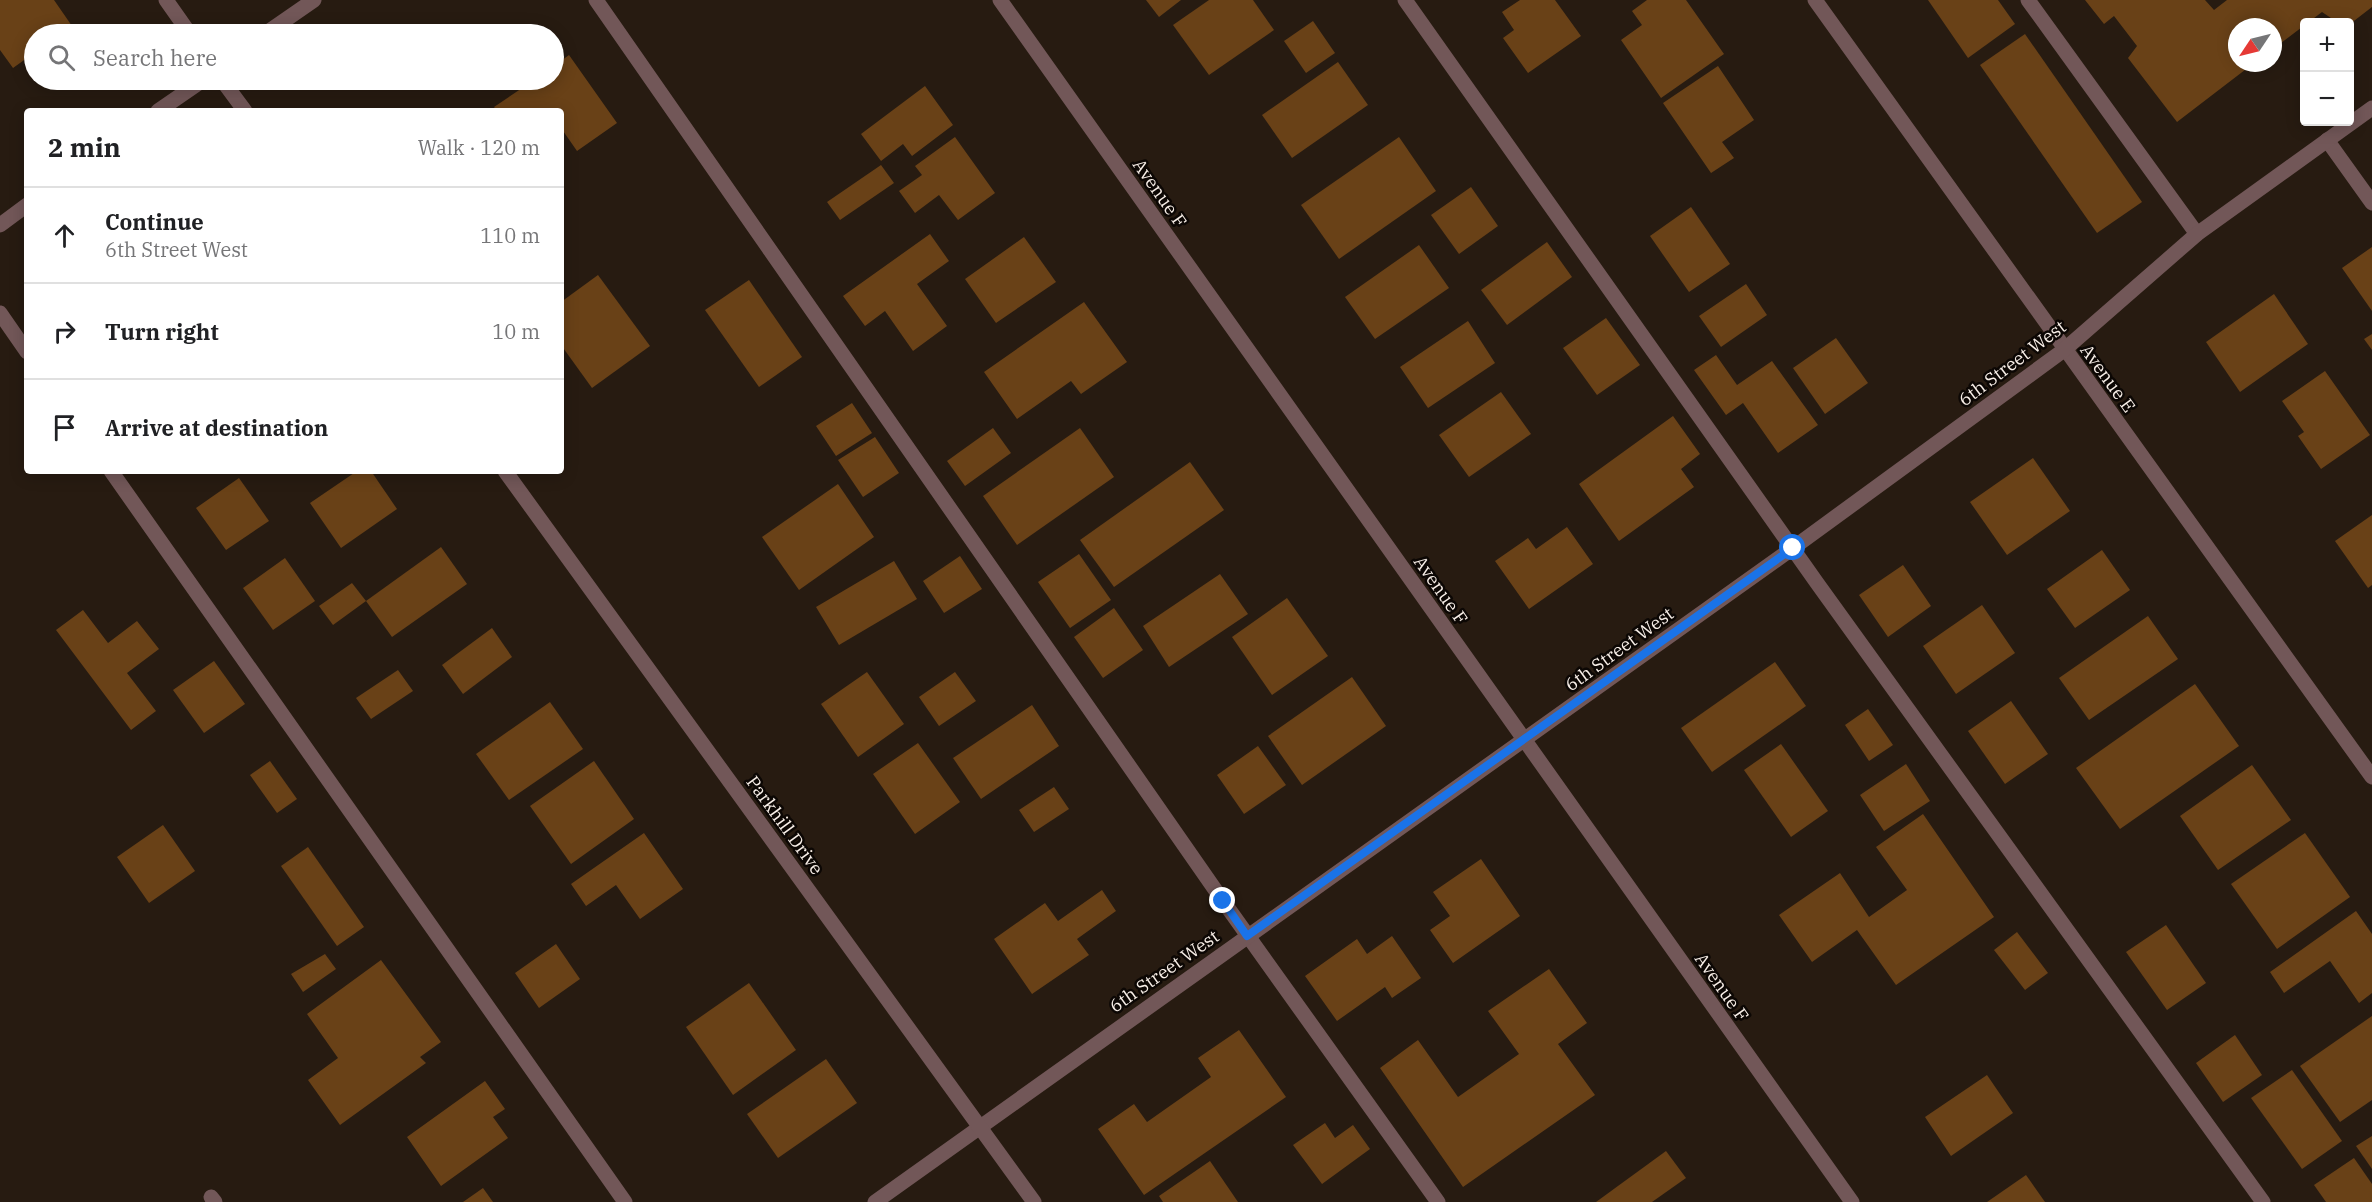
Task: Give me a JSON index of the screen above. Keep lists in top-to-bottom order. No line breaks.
{"streets":{"street":["Avenue F","6th Street West","Avenue E","Parkhill Drive"]},"crossings":[["Avenue F","6th Street West"],["6th Street West","Avenue E"],["6th Street West","Parkhill Drive"]],"north":"bottom left","page":{"map_buttons":["+","−"],"search":"Search here","heading":["2 min","Walk · 120 m"],"list":[["Continue","6th Street West","110 m"],["Turn right","10 m"],"Arrive at destination"]}}
